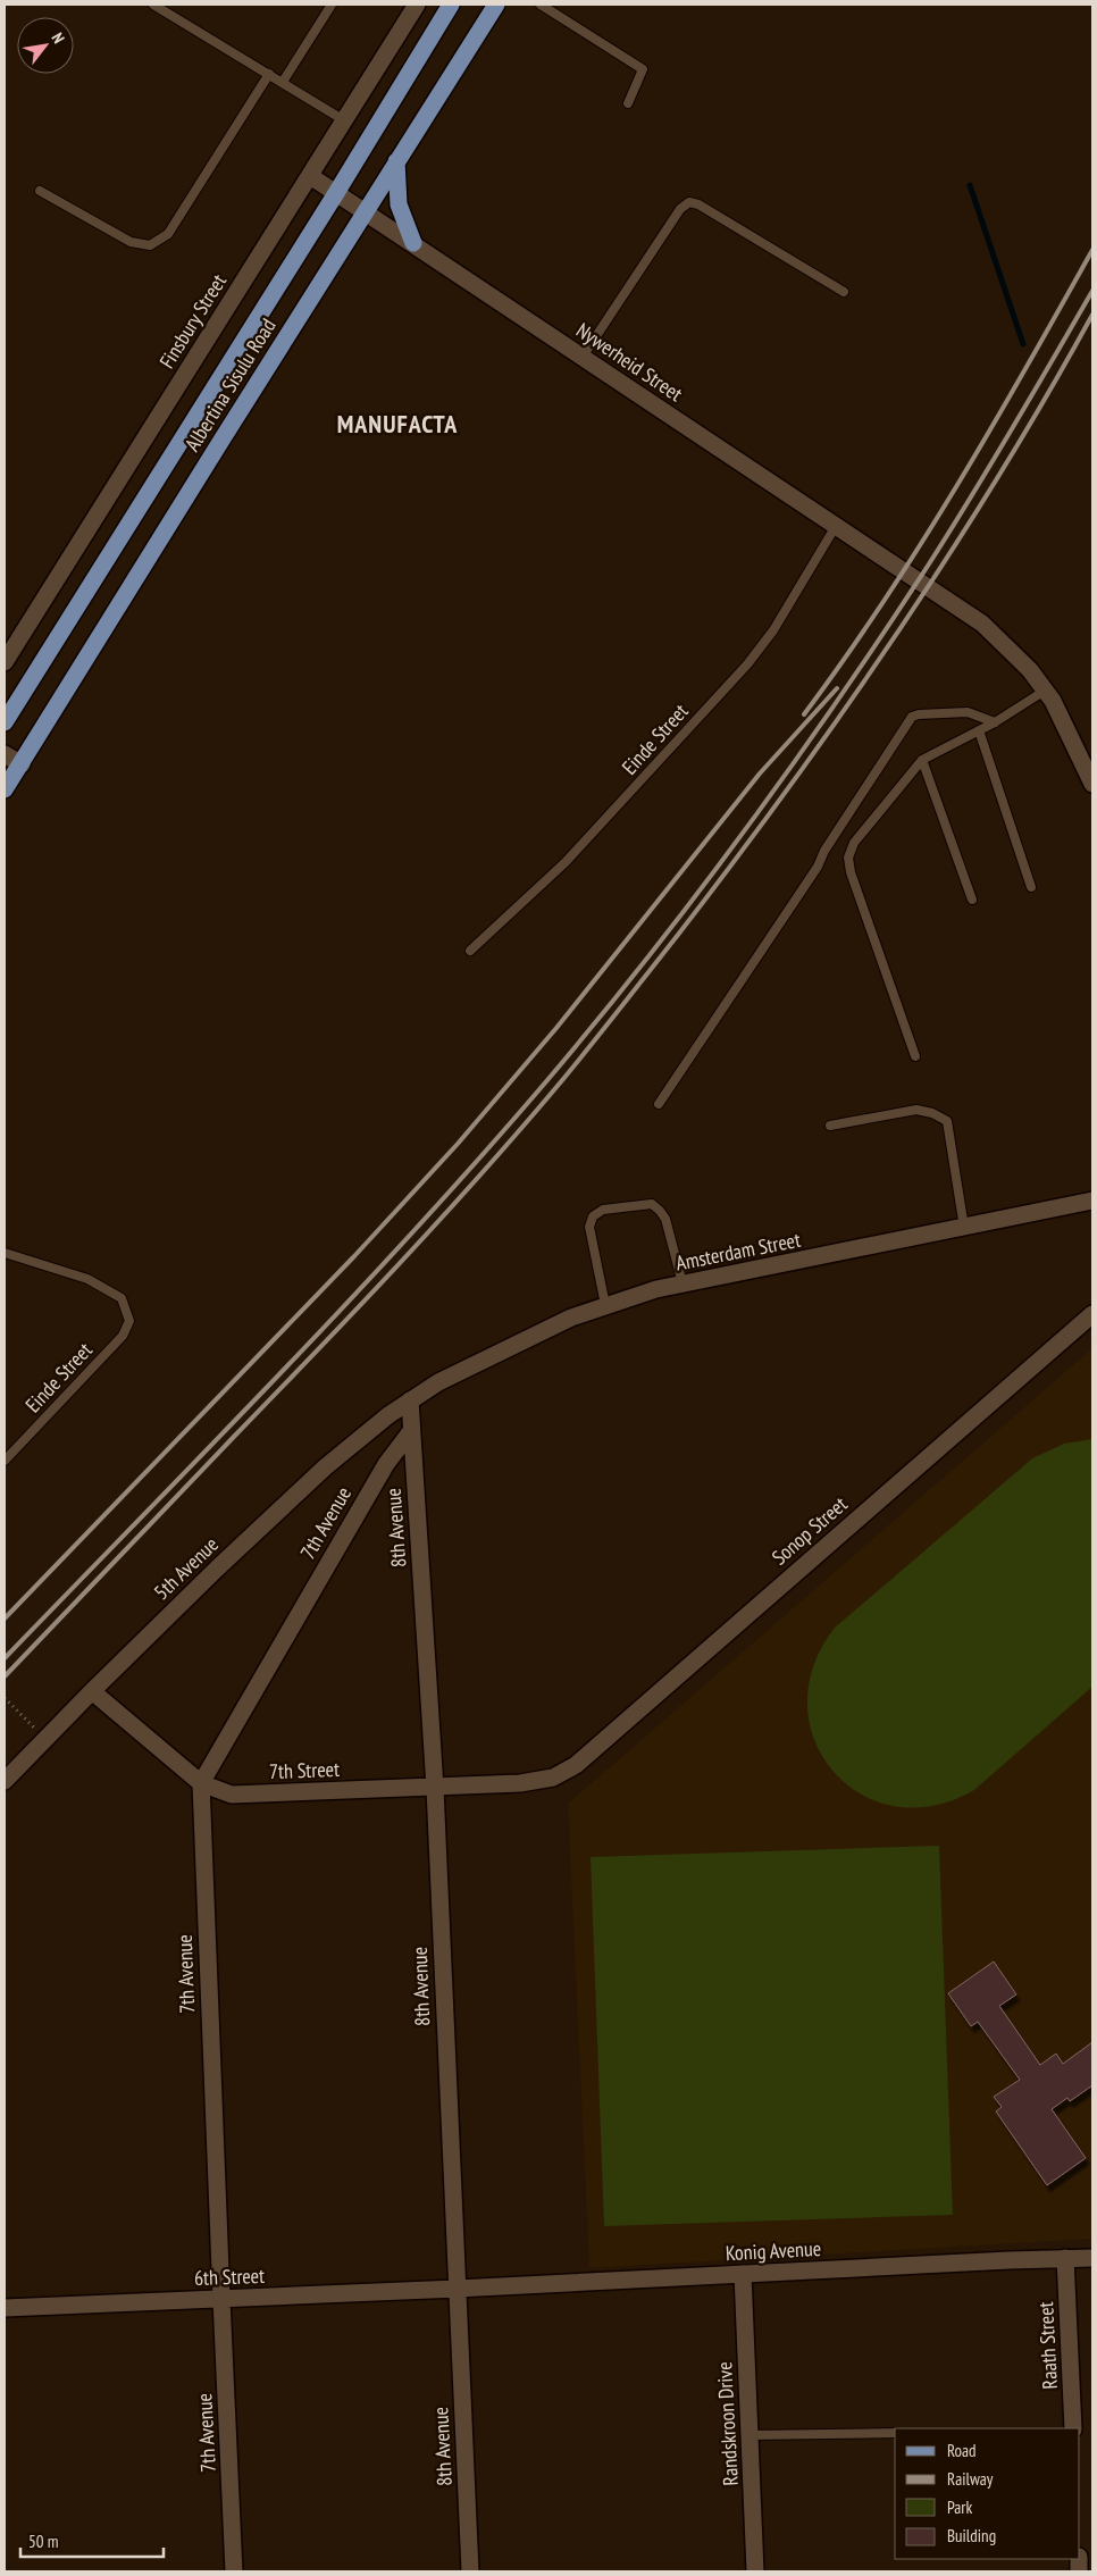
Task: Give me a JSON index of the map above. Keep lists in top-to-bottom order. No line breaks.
{"streets":{"main road":["Albertina Sisulu Road"],"street":["Finsbury Street","Nywerheid Street","Amsterdam Street","7th Avenue","8th Avenue","Sonop Street","5th Avenue","7th Street","Konig Avenue","6th Street","Raath Street","Randskroon Drive"],"lane":["Einde Street"]},"crossings":[["Finsbury Street","Nywerheid Street"],["Nywerheid Street","Albertina Sisulu Road"],["Nywerheid Street","Einde Street"],["Amsterdam Street","8th Avenue"],["Amsterdam Street","5th Avenue"],["7th Avenue","8th Avenue"],["7th Avenue","7th Street"],["7th Avenue","6th Street"],["8th Avenue","5th Avenue"],["8th Avenue","7th Street"],["8th Avenue","Konig Avenue"],["8th Avenue","6th Street"],["Sonop Street","7th Street"],["5th Avenue","7th Street"],["Konig Avenue","6th Street"],["Konig Avenue","Raath Street"],["Konig Avenue","Randskroon Drive"]],"districts":["MANUFACTA"],"legend":["Road","Railway","Park","Building"],"scale_bar":"50 m","north":"top right"}
